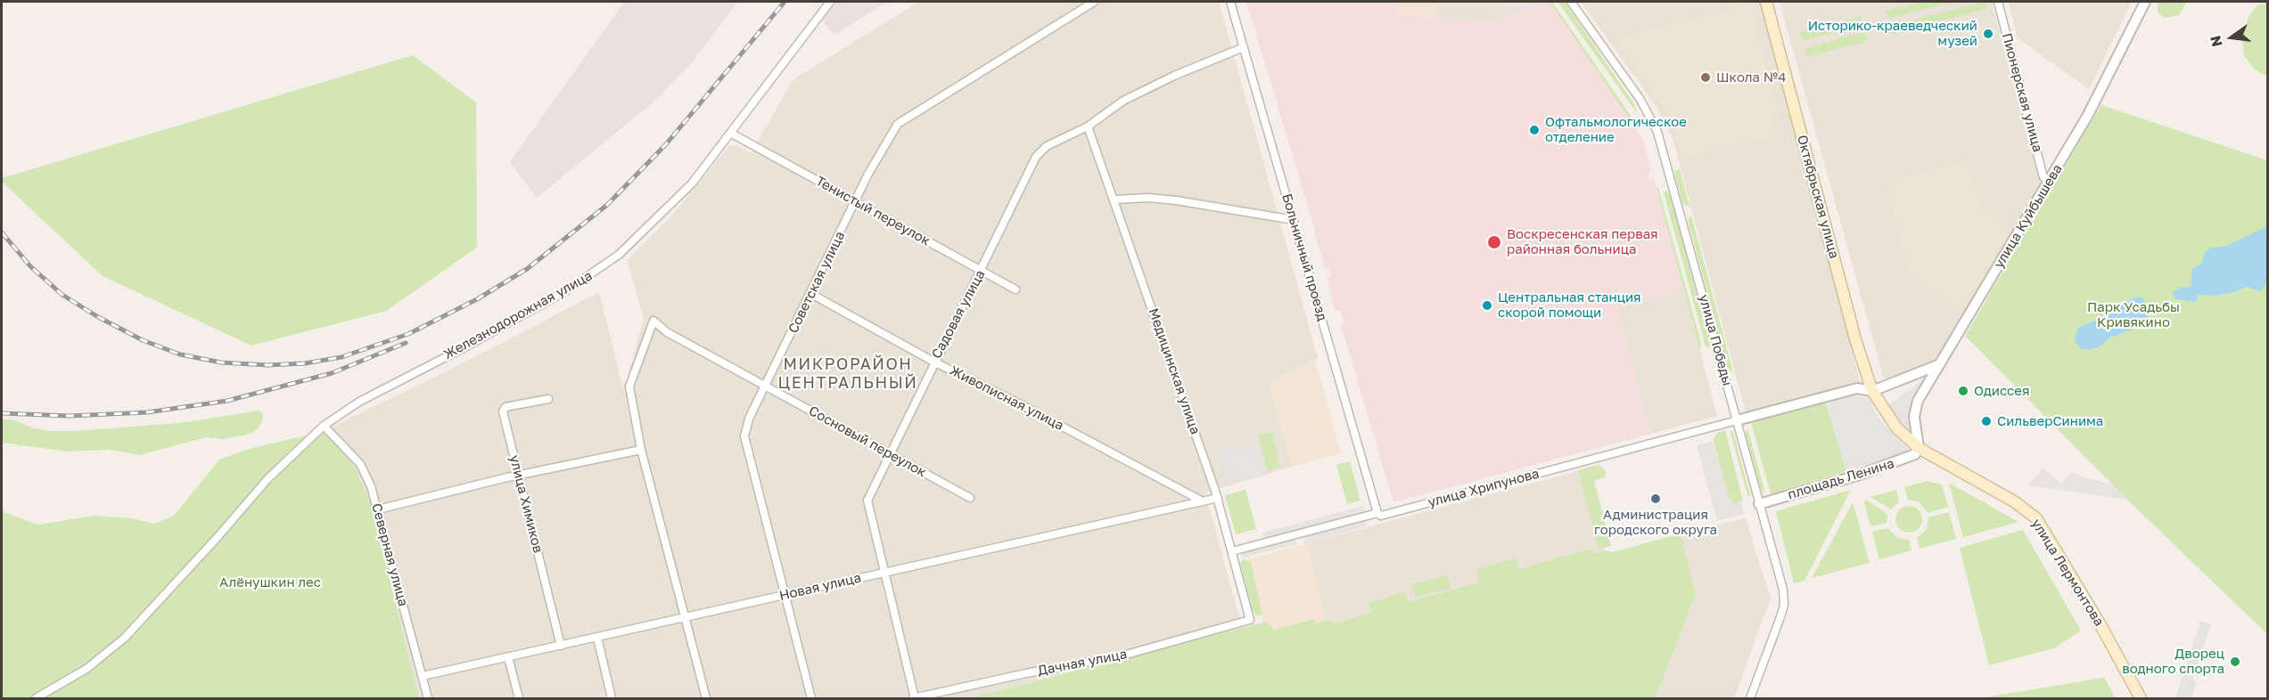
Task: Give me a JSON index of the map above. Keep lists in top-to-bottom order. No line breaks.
{"streets":{"main road":["Октябрьская улица","улица Лермонтова"],"street":["Пионерская улица","Тенистый переулок","улица Куйбышева","Больничный проезд","Советская улица","Садовая улица","Железнодорожная улица","улица Победы","Медицинская улица","Живописная улица","Сосновый переулок","площадь Ленина","улица Хрипунова","улица Химиков","Северная улица","Новая улица","Дачная улица"]},"crossings":[["Пионерская улица","улица Куйбышева"],["Октябрьская улица","улица Лермонтова"],["Тенистый переулок","Советская улица"],["Тенистый переулок","Садовая улица"],["Тенистый переулок","Железнодорожная улица"],["улица Куйбышева","площадь Ленина"],["улица Куйбышева","улица Лермонтова"],["Больничный проезд","Садовая улица"],["Больничный проезд","улица Хрипунова"],["Советская улица","Живописная улица"],["Советская улица","Сосновый переулок"],["Советская улица","Новая улица"],["Садовая улица","Медицинская улица"],["Садовая улица","Живописная улица"],["Садовая улица","Сосновый переулок"],["Садовая улица","Новая улица"],["Садовая улица","Дачная улица"],["Железнодорожная улица","Северная улица"],["улица Победы","площадь Ленина"],["улица Победы","улица Хрипунова"],["Медицинская улица","улица Хрипунова"],["Медицинская улица","Новая улица"],["Медицинская улица","Дачная улица"],["Живописная улица","Новая улица"],["площадь Ленина","улица Лермонтова"],["улица Химиков","Новая улица"],["Северная улица","Новая улица"]],"districts":["МИКРОРАЙОН ЦЕНТРАЛЬНЫЙ"],"parks":["Парк Усадьбы Кривякино","Алёнушкин лес"],"places":["Историко-краеведческий музей","Школа №4","Офтальмологическое отделение","Воскресенская первая районная больница","Центральная станция скорой помощи","Одиссея","СильверСинима","Администрация городского округа","Дворец водного спорта"],"north":"left"}
